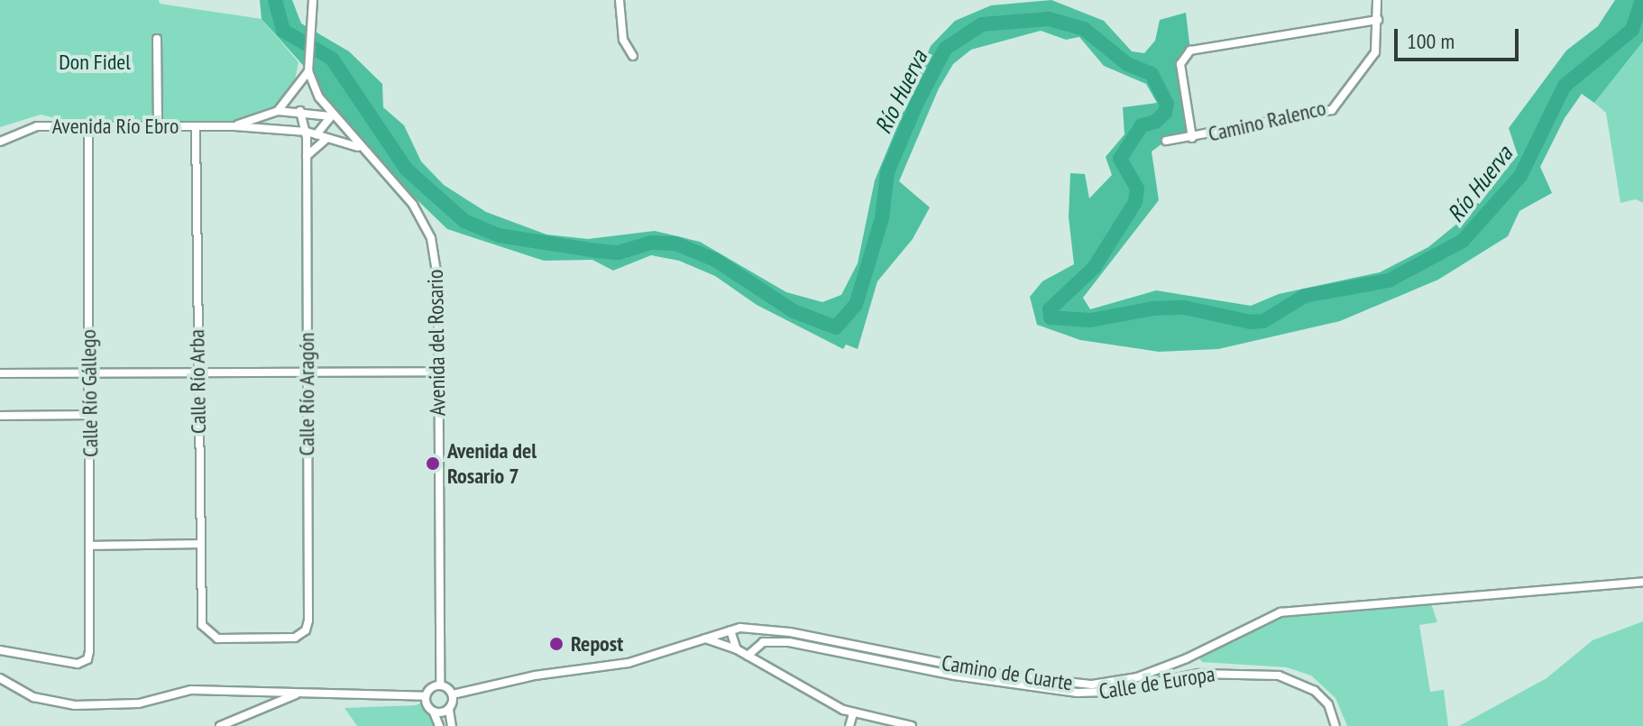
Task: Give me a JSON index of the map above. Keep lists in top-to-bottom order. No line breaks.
{"streets":{"street":["Camino Ralenco","Avenida Río Ebro","Avenida del Rosario","Calle Río Arba","Calle Río Gállego","Calle Río Aragón","Camino de Cuarte","Calle de Europa"]},"crossings":[["Avenida Río Ebro","Avenida del Rosario"],["Avenida Río Ebro","Calle Río Arba"],["Avenida Río Ebro","Calle Río Gállego"],["Avenida Río Ebro","Calle Río Aragón"],["Avenida del Rosario","Camino de Cuarte"],["Calle Río Arba","Calle Río Aragón"]],"water":["Río Huerva"],"parks":["Don Fidel"],"places":["Avenida del Rosario 7","Repost"],"scale_bar":"100 m"}
